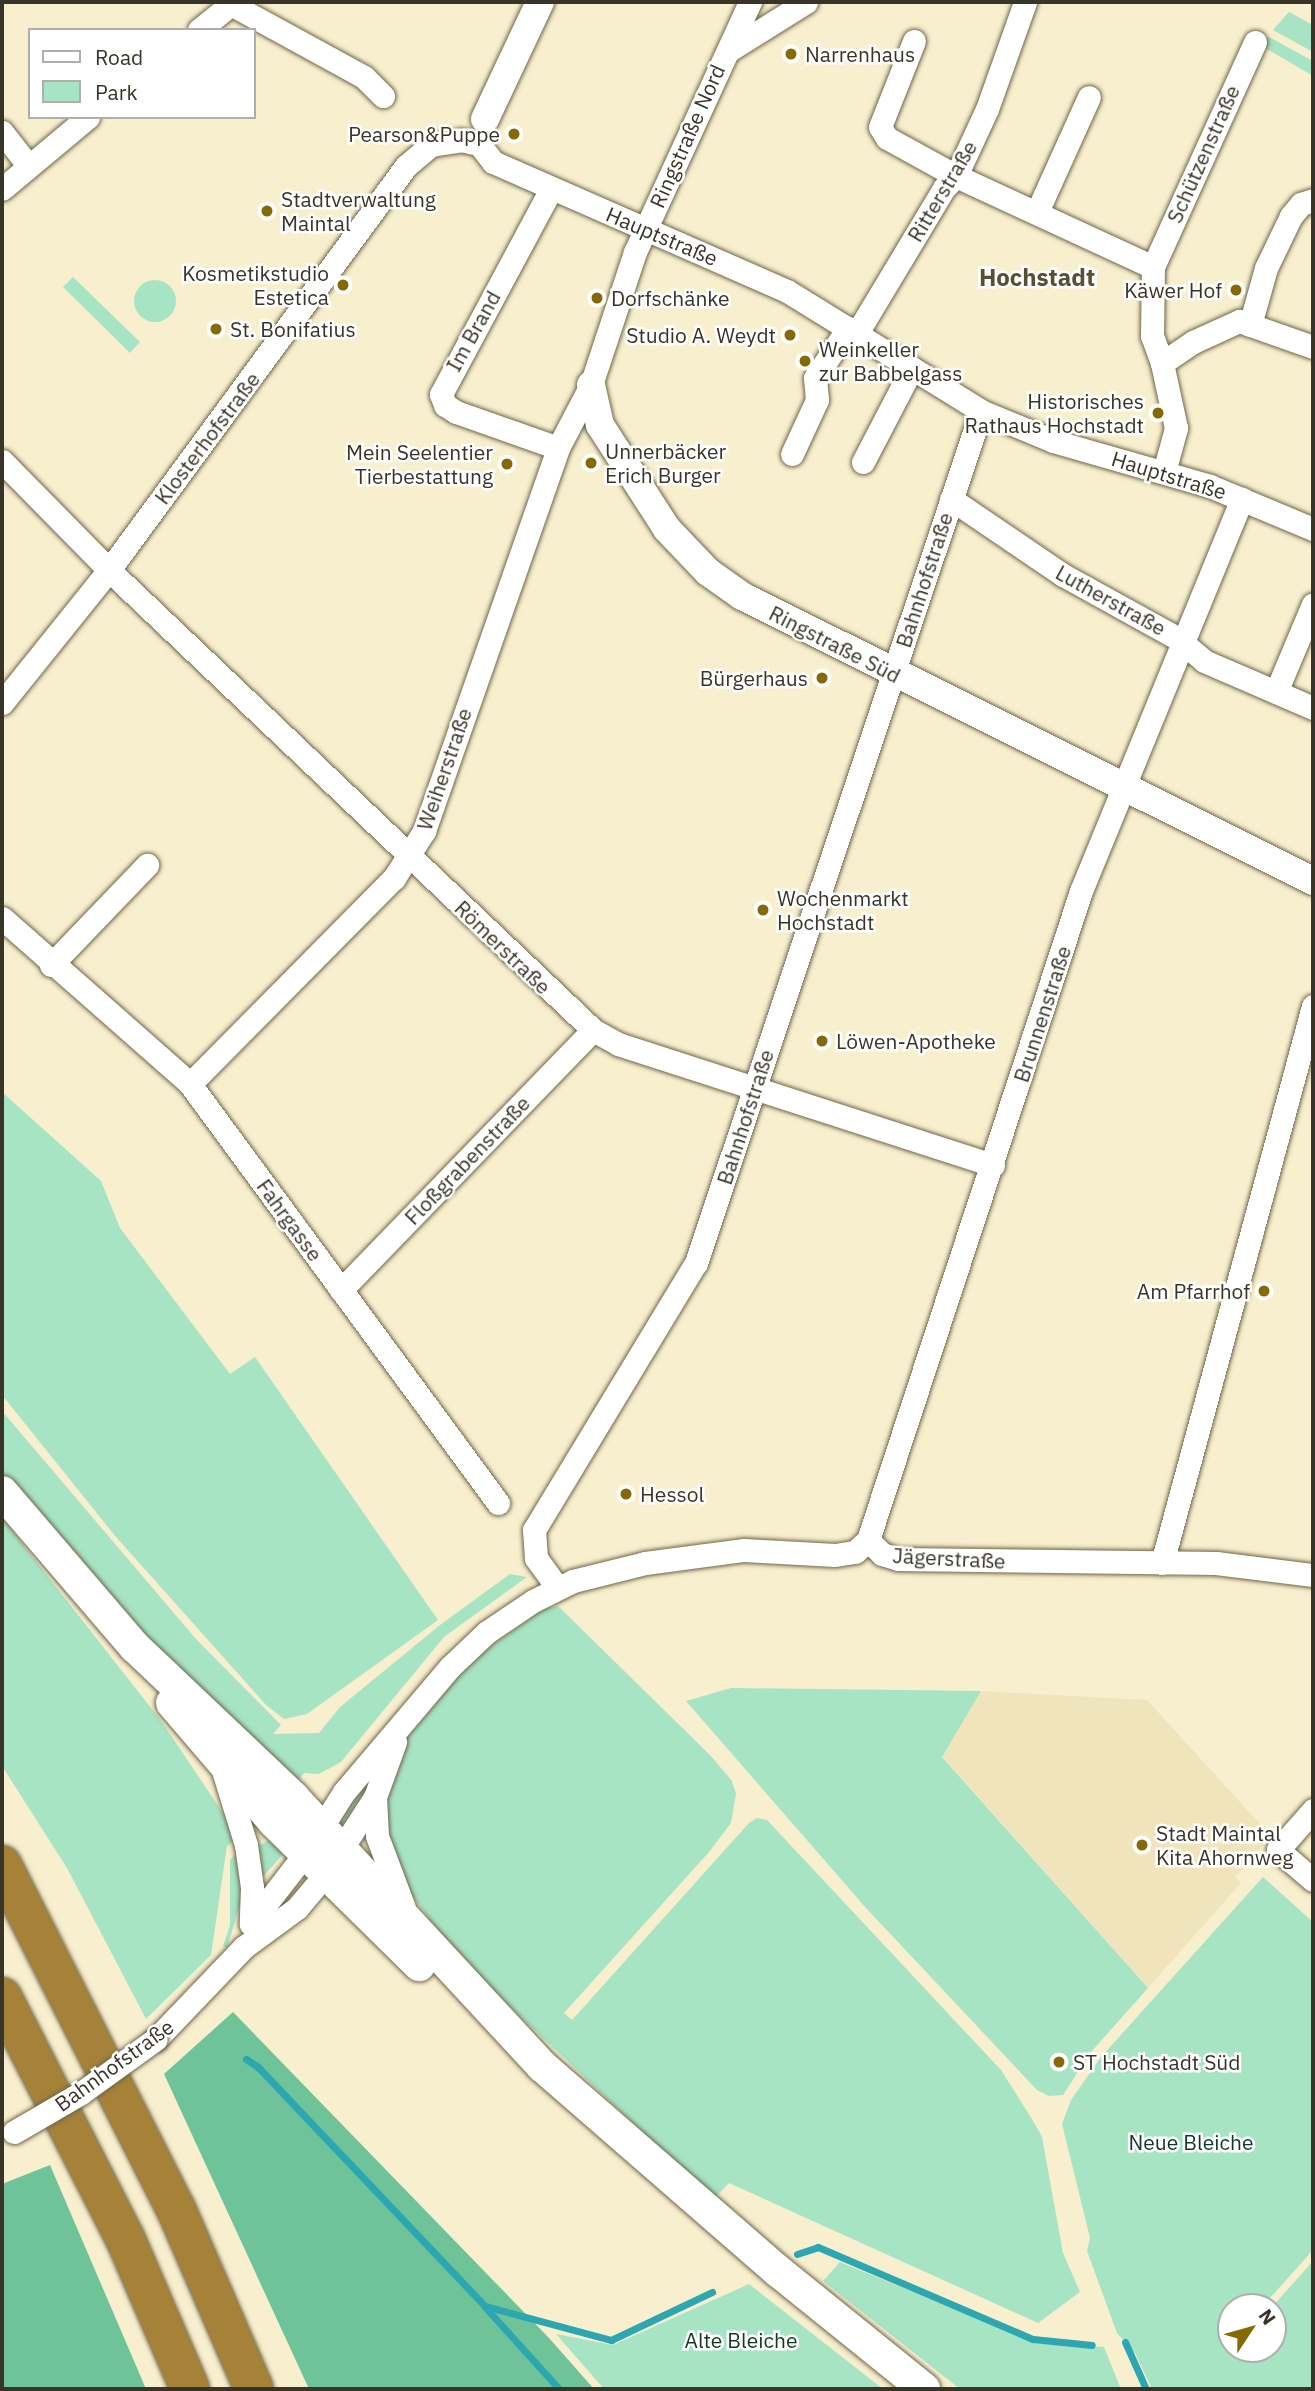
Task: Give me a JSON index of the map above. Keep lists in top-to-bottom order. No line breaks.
{"streets":{"street":["Ringstraße Nord","Schützenstraße","Ritterstraße","Hauptstraße","Im Brand","Klosterhofstraße","Bahnhofstraße","Lutherstraße","Ringstraße Süd","Weiherstraße","Römerstraße","Brunnenstraße","Floßgrabenstraße","Fahrgasse","Jägerstraße"]},"crossings":[["Ringstraße Nord","Hauptstraße"],["Ritterstraße","Hauptstraße"],["Hauptstraße","Im Brand"],["Hauptstraße","Klosterhofstraße"],["Hauptstraße","Bahnhofstraße"],["Hauptstraße","Brunnenstraße"],["Im Brand","Weiherstraße"],["Klosterhofstraße","Römerstraße"],["Bahnhofstraße","Lutherstraße"],["Bahnhofstraße","Ringstraße Süd"],["Bahnhofstraße","Römerstraße"],["Bahnhofstraße","Jägerstraße"],["Lutherstraße","Brunnenstraße"],["Ringstraße Süd","Weiherstraße"],["Ringstraße Süd","Brunnenstraße"],["Weiherstraße","Römerstraße"],["Weiherstraße","Fahrgasse"],["Römerstraße","Brunnenstraße"],["Römerstraße","Floßgrabenstraße"],["Brunnenstraße","Jägerstraße"],["Floßgrabenstraße","Fahrgasse"]],"districts":["Hochstadt"],"parks":["Neue Bleiche","Alte Bleiche"],"places":["Narrenhaus","Pearson&Puppe","Stadtverwaltung Maintal","Kosmetikstudio Estetica","Käwer Hof","Dorfschänke","St. Bonifatius","Studio A. Weydt","Weinkeller zur Babbelgass","Historisches Rathaus Hochstadt","Unnerbäcker Erich Burger","Mein Seelentier Tierbestattung","Bürgerhaus","Wochenmarkt Hochstadt","Löwen-Apotheke","Am Pfarrhof","Hessol","Stadt Maintal Kita Ahornweg","ST Hochstadt Süd"],"legend":["Road","Park"],"north":"top right"}
